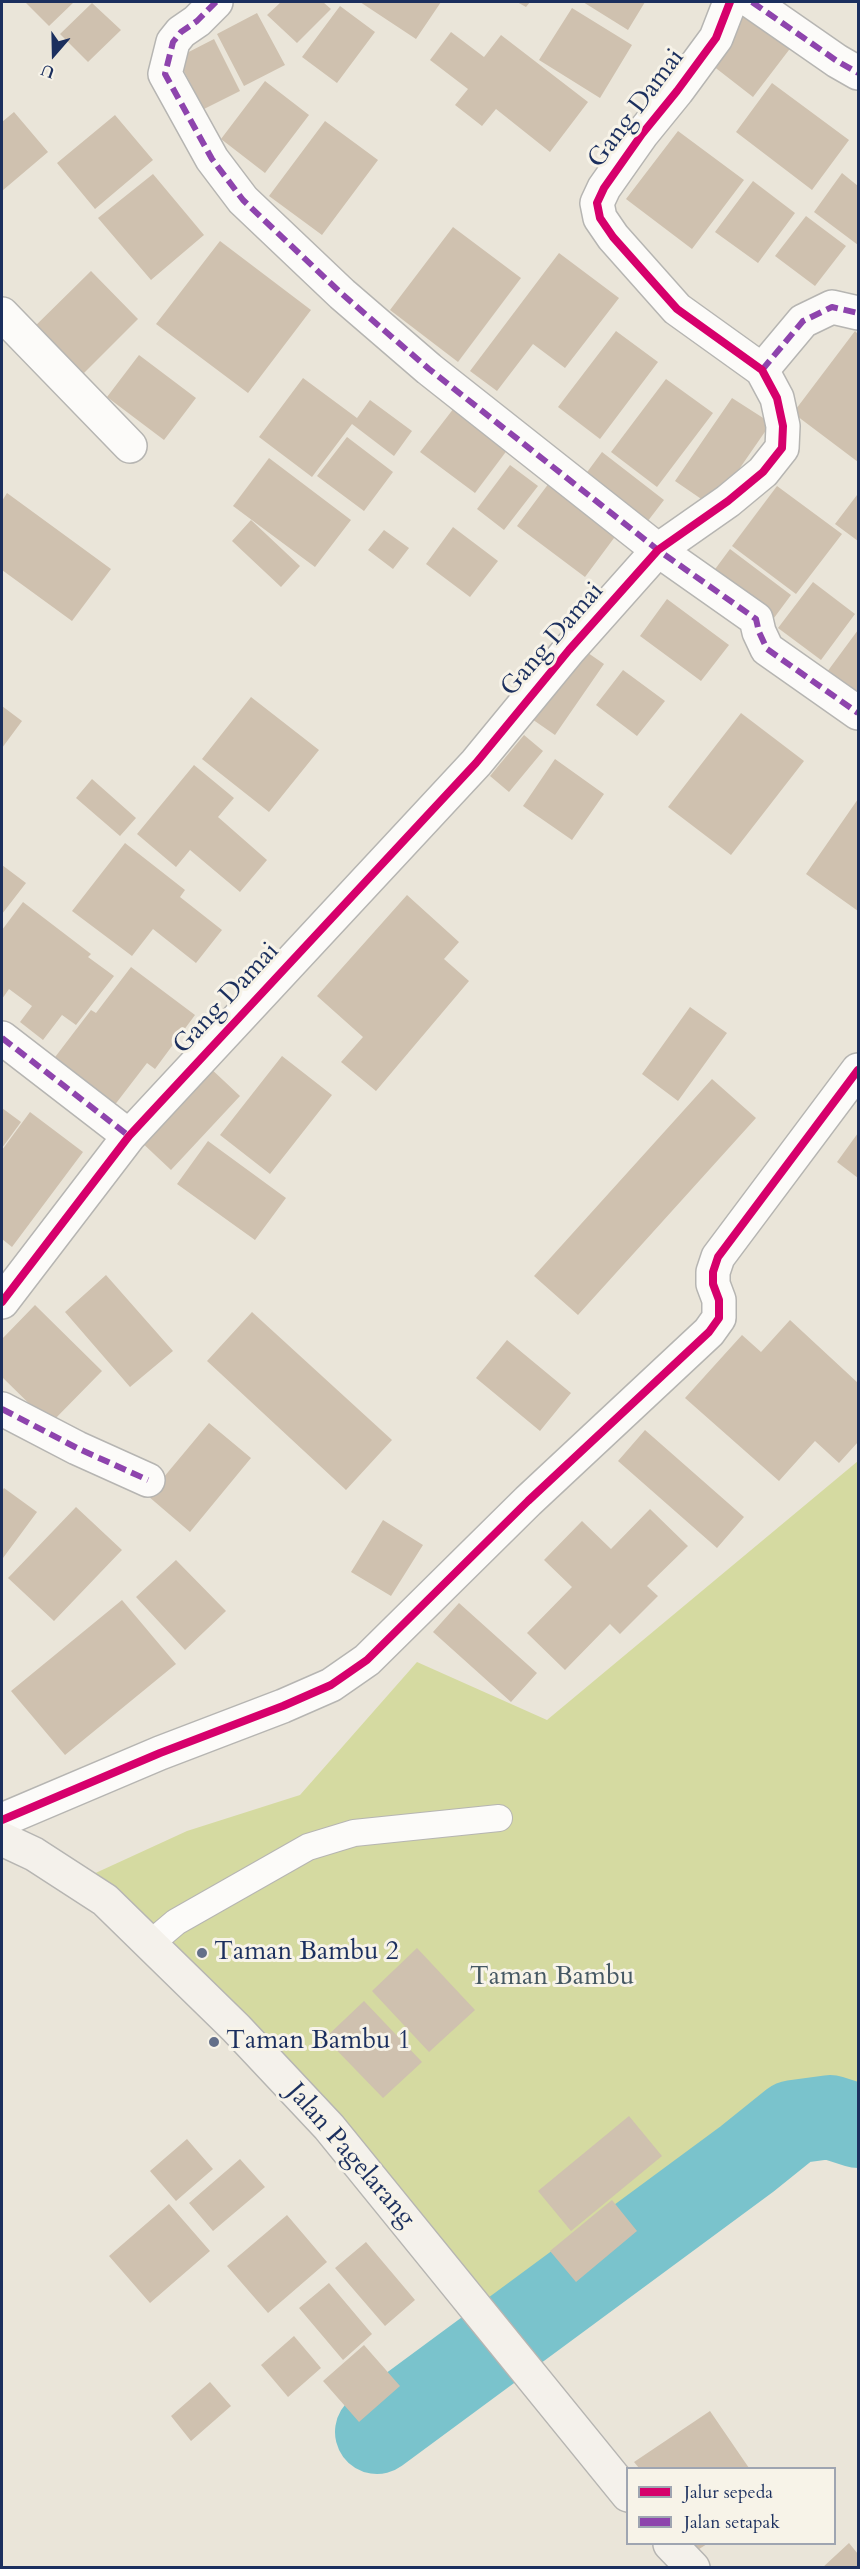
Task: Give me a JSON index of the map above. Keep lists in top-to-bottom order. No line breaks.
{"streets":{"street":["Gang Damai","Jalan Pagelarang"]},"parks":["Taman Bambu"],"places":["Taman Bambu 2","Taman Bambu 1"],"legend":["Jalur sepeda","Jalan setapak"],"north":"bottom"}
